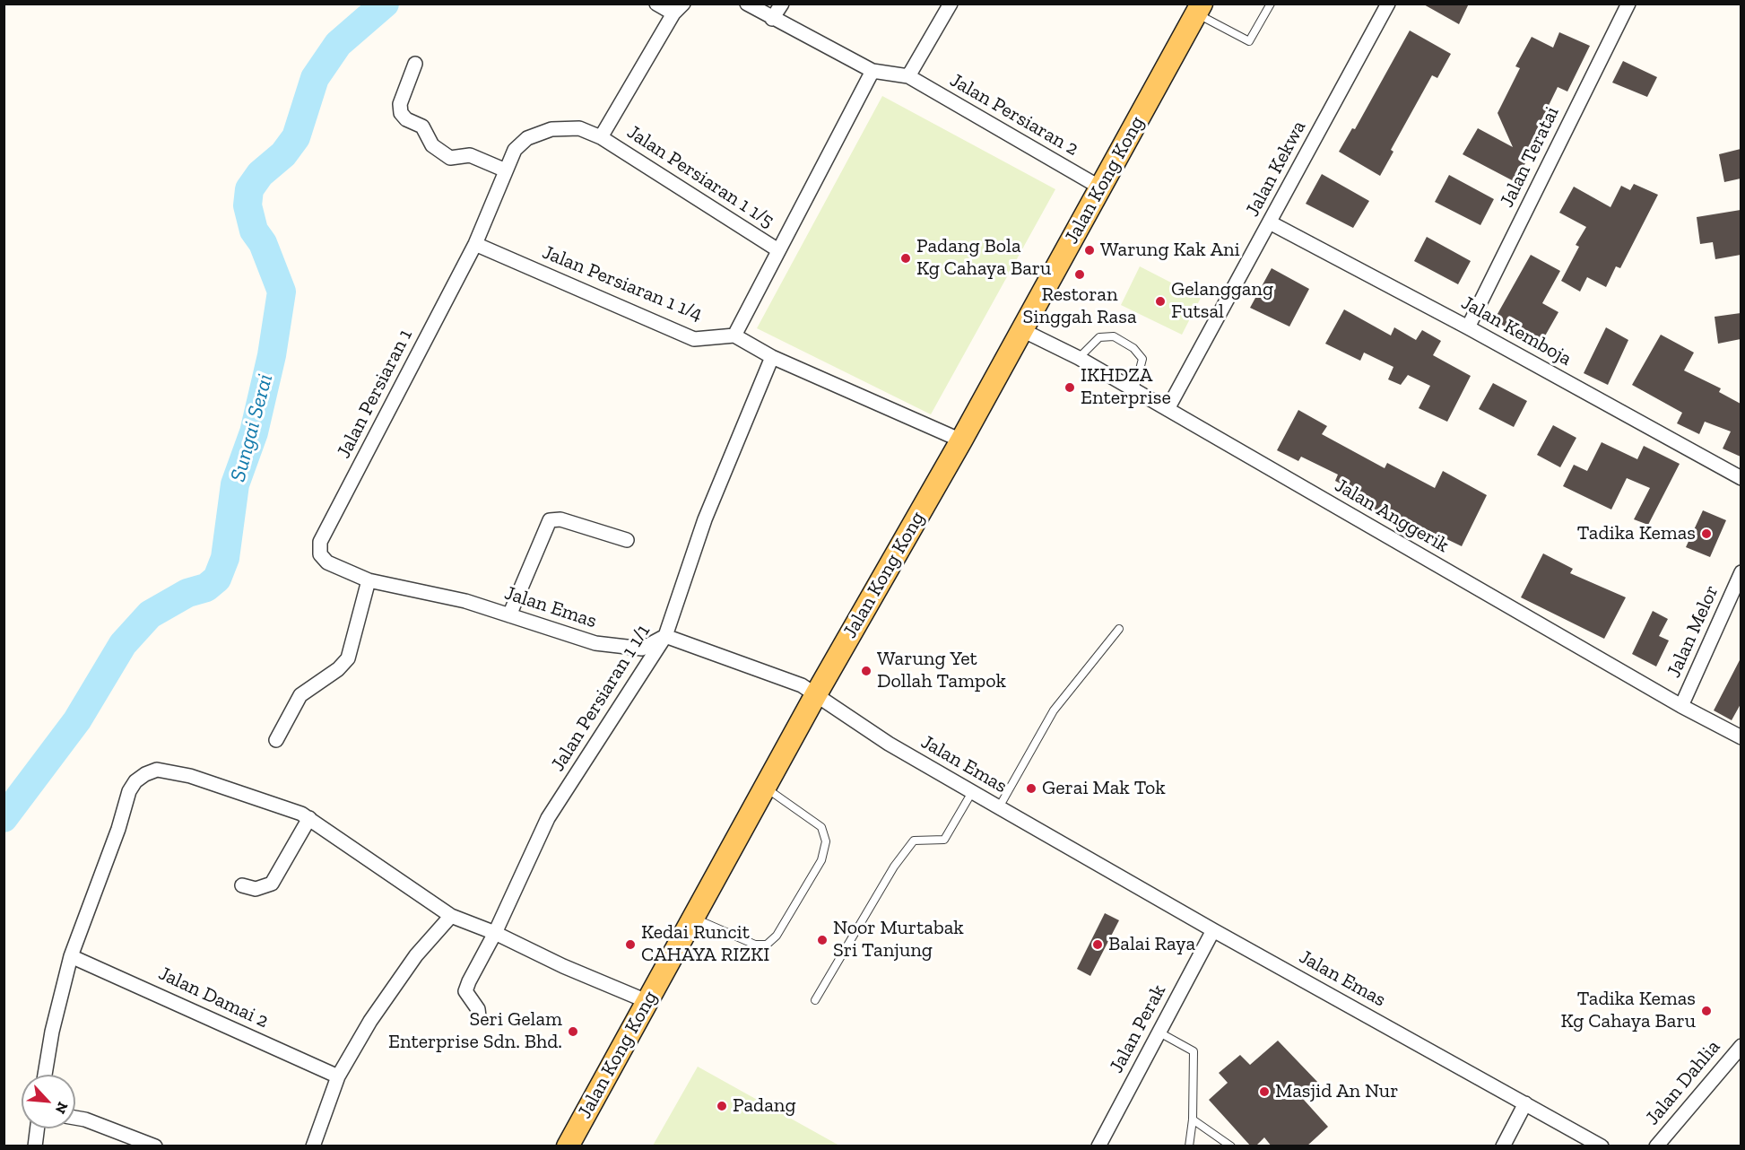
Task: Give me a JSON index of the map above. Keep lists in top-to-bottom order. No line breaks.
{"streets":{"main road":["Jalan Kong Kong"],"street":["Jalan Persiaran 2","Jalan Teratai","Jalan Kekwa","Jalan Persiaran 1 1/5","Jalan Persiaran 1 1/4","Jalan Kemboja","Jalan Persiaran 1","Jalan Anggerik","Jalan Emas","Jalan Melor","Jalan Persiaran 1 1/1","Jalan Damai 2","Jalan Perak","Jalan Dahlia"]},"crossings":[["Jalan Persiaran 2","Jalan Kong Kong"],["Jalan Teratai","Jalan Kemboja"],["Jalan Kekwa","Jalan Kemboja"],["Jalan Kekwa","Jalan Anggerik"],["Jalan Persiaran 1 1/5","Jalan Persiaran 1"],["Jalan Kong Kong","Jalan Anggerik"],["Jalan Kong Kong","Jalan Emas"],["Jalan Persiaran 1 1/4","Jalan Persiaran 1"],["Jalan Persiaran 1","Jalan Emas"],["Jalan Anggerik","Jalan Melor"],["Jalan Emas","Jalan Persiaran 1 1/1"],["Jalan Emas","Jalan Perak"]],"water":["Sungai Serai"],"places":["Warung Kak Ani","Padang Bola Kg Cahaya Baru","Restoran Singgah Rasa","Gelanggang Futsal","IKHDZA Enterprise","Tadika Kemas","Warung Yet Dollah Tampok","Gerai Mak Tok","Noor Murtabak Sri Tanjung","Kedai Runcit CAHAYA RIZKI","Balai Raya","Tadika Kemas Kg Cahaya Baru","Seri Gelam Enterprise Sdn. Bhd.","Masjid An Nur","Padang"],"north":"bottom right"}
